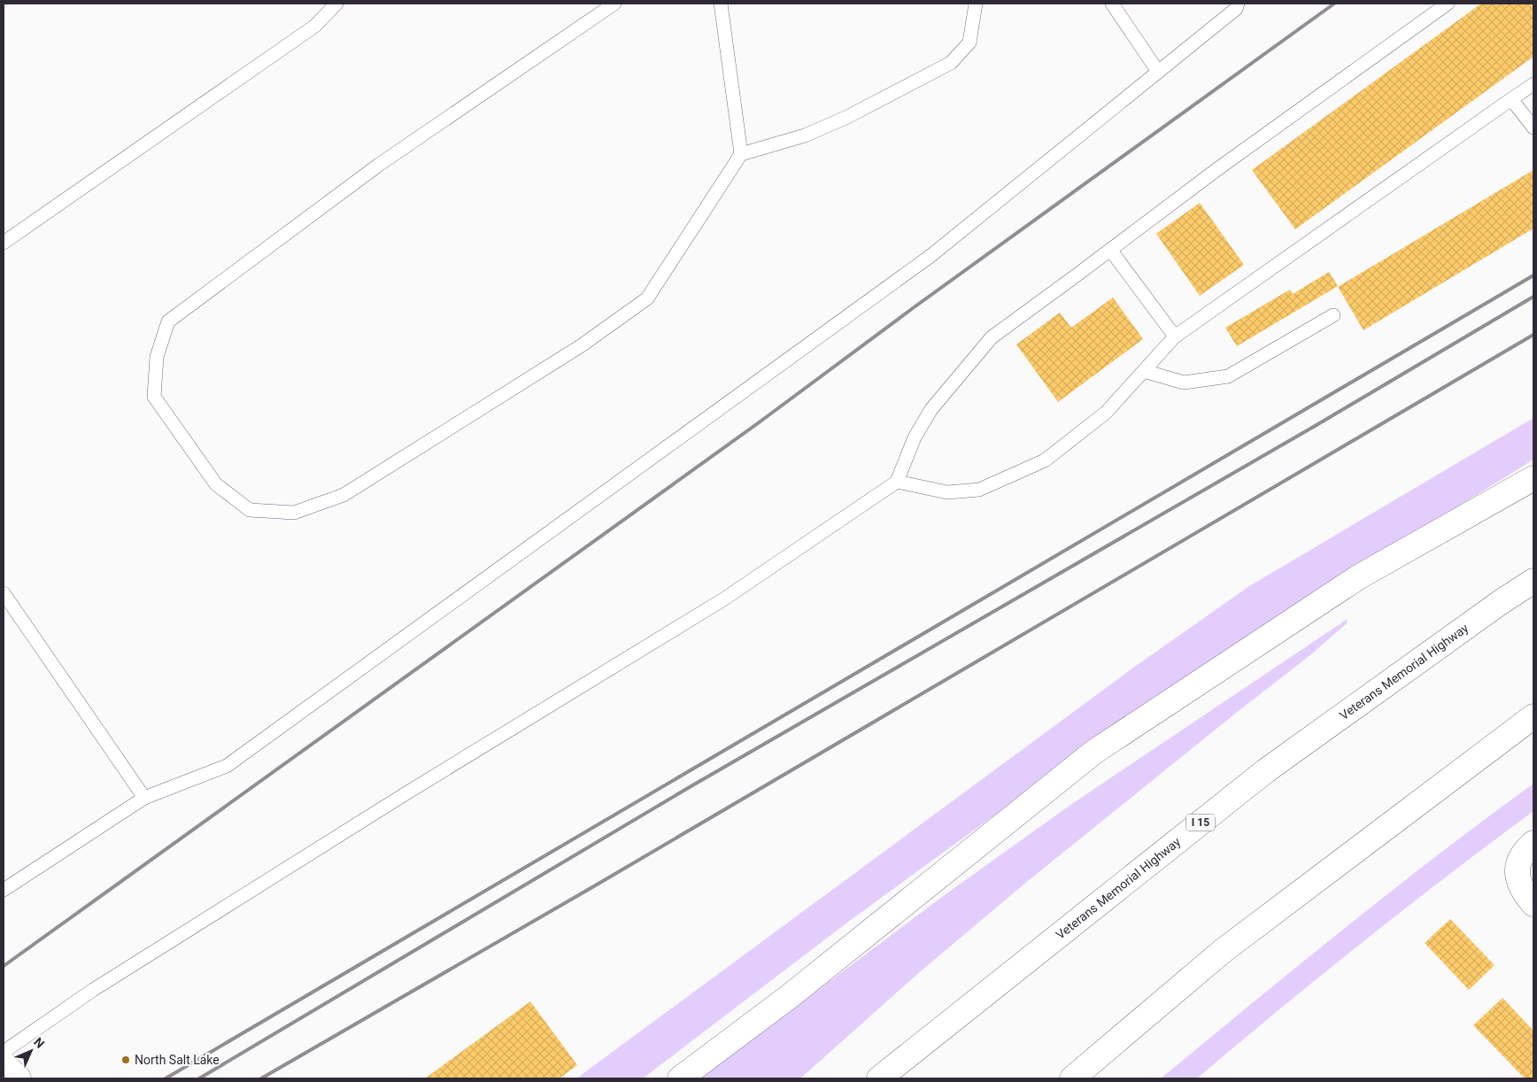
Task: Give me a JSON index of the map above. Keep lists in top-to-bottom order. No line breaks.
{"streets":{"main road":["Veterans Memorial Highway","I 15"]},"places":["North Salt Lake"],"north":"top right"}
